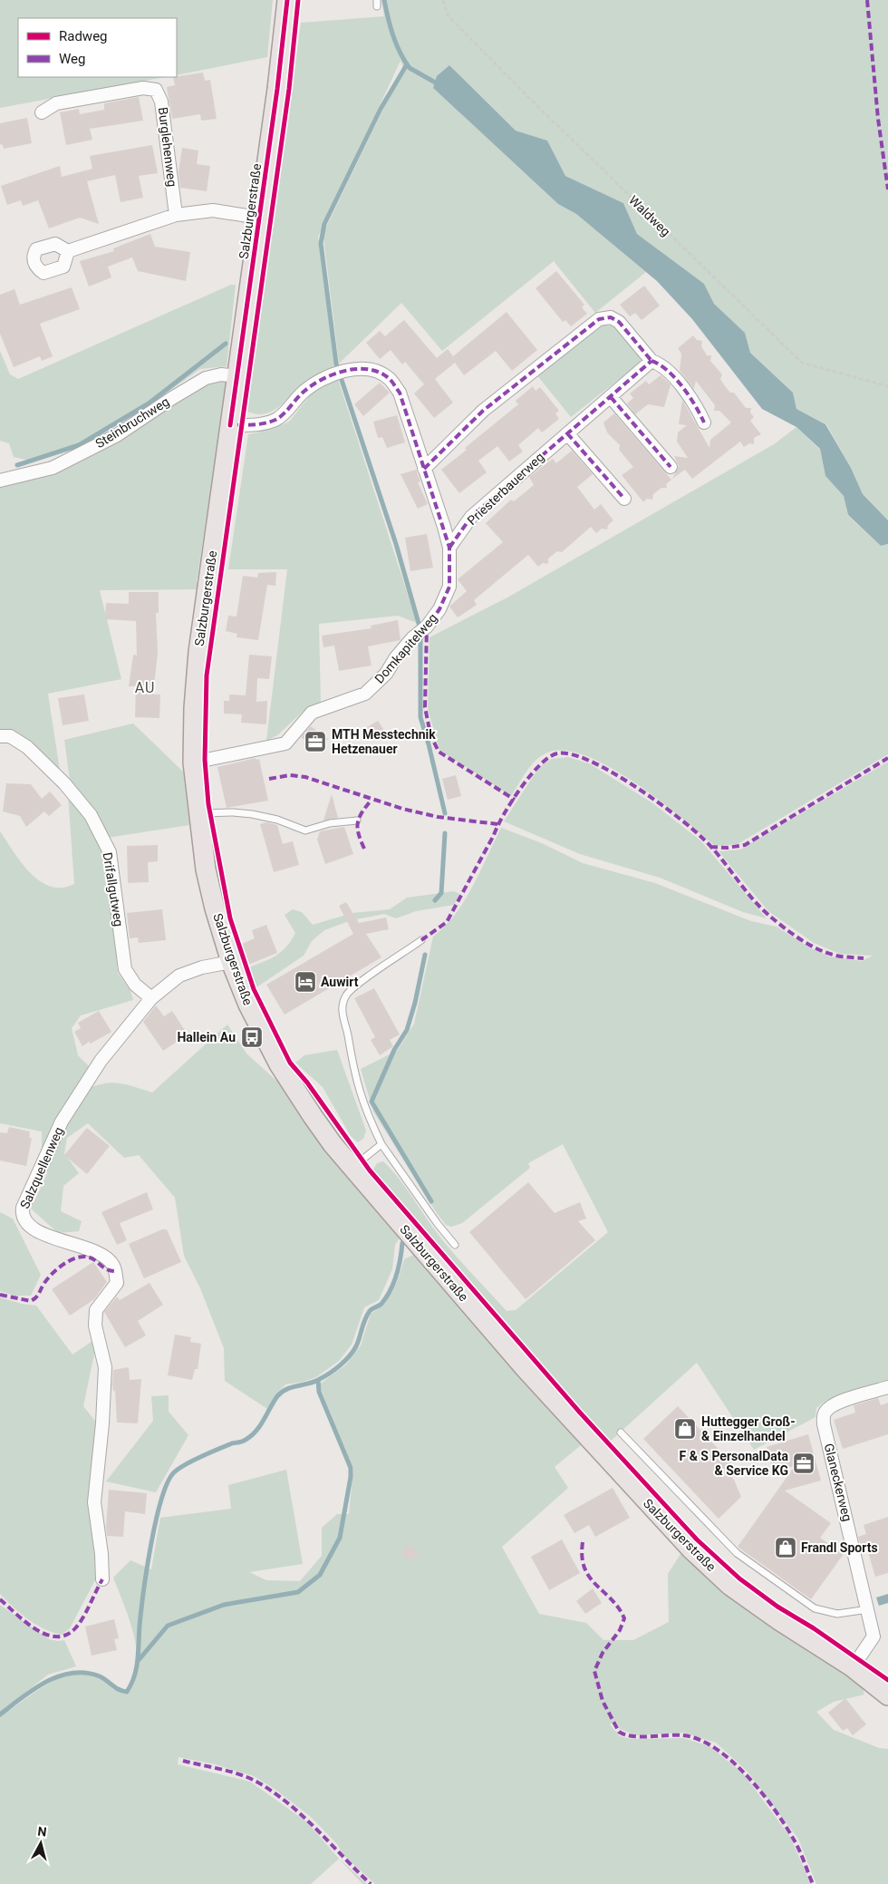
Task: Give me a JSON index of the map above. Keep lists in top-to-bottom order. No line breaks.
{"streets":{"main road":["Salzburgerstraße"],"street":["Burglehenweg","Steinbruchweg","Priesterbauerweg","Domkapitelweg","Drifallgutweg","Salzquellenweg","Glaneckerweg"],"path":["Waldweg"]},"crossings":[["Salzburgerstraße","Steinbruchweg"],["Salzburgerstraße","Domkapitelweg"],["Salzburgerstraße","Salzquellenweg"],["Salzburgerstraße","Glaneckerweg"],["Priesterbauerweg","Domkapitelweg"],["Drifallgutweg","Salzquellenweg"]],"districts":["AU"],"places":{"office":["MTH Messtechnik Hetzenauer","F & S PersonalData & Service KG"],"hotel":["Auwirt"],"bus stop":["Hallein Au"],"shop":["Huttegger Groß- & Einzelhandel","Frandl Sports"]},"legend":["Radweg","Weg"],"north":"top"}
